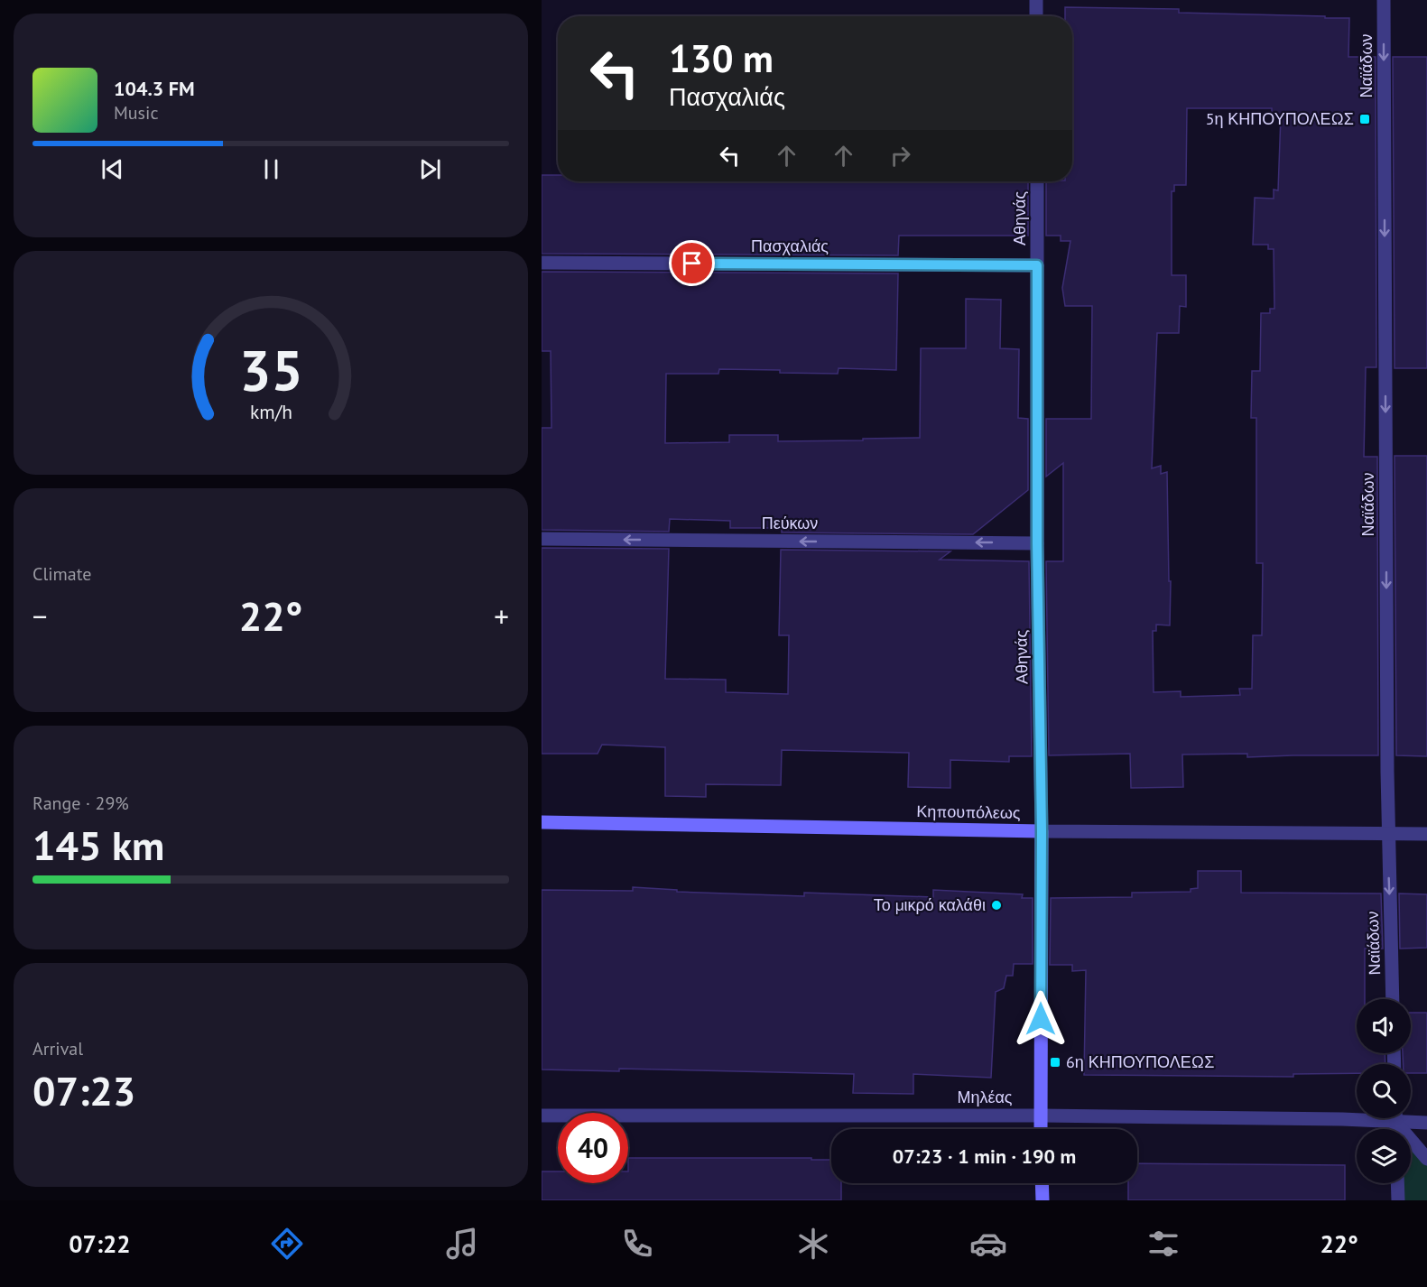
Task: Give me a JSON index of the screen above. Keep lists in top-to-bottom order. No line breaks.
{"streets":{"street":["Ναϊάδων","Αθηνάς","Πασχαλιάς","Πεύκων","Κηπουπόλεως","Μηλέας"]},"crossings":[["Ναϊάδων","Κηπουπόλεως"],["Αθηνάς","Πασχαλιάς"],["Αθηνάς","Πεύκων"],["Αθηνάς","Κηπουπόλεως"],["Αθηνάς","Μηλέας"]],"one_way":["Ναϊάδων","Πεύκων"],"places":{"transit":["5η ΚΗΠΟΥΠΟΛΕΩΣ","6η ΚΗΠΟΥΠΟΛΕΩΣ"],"other":["Το μικρό καλάθι"]},"page":{"turn":["130 m","Πασχαλιάς"],"song":["104.3 FM","Music"],"tile":["Climate",["Range · 29%","145 km"],["Arrival","07:23"]],"heat":["−","22°","+"],"limit":"40","trip":"07:23 · 1 min · 190 m","tabs":["07:22","22°"],"gauge":["35","km/h"]}}
